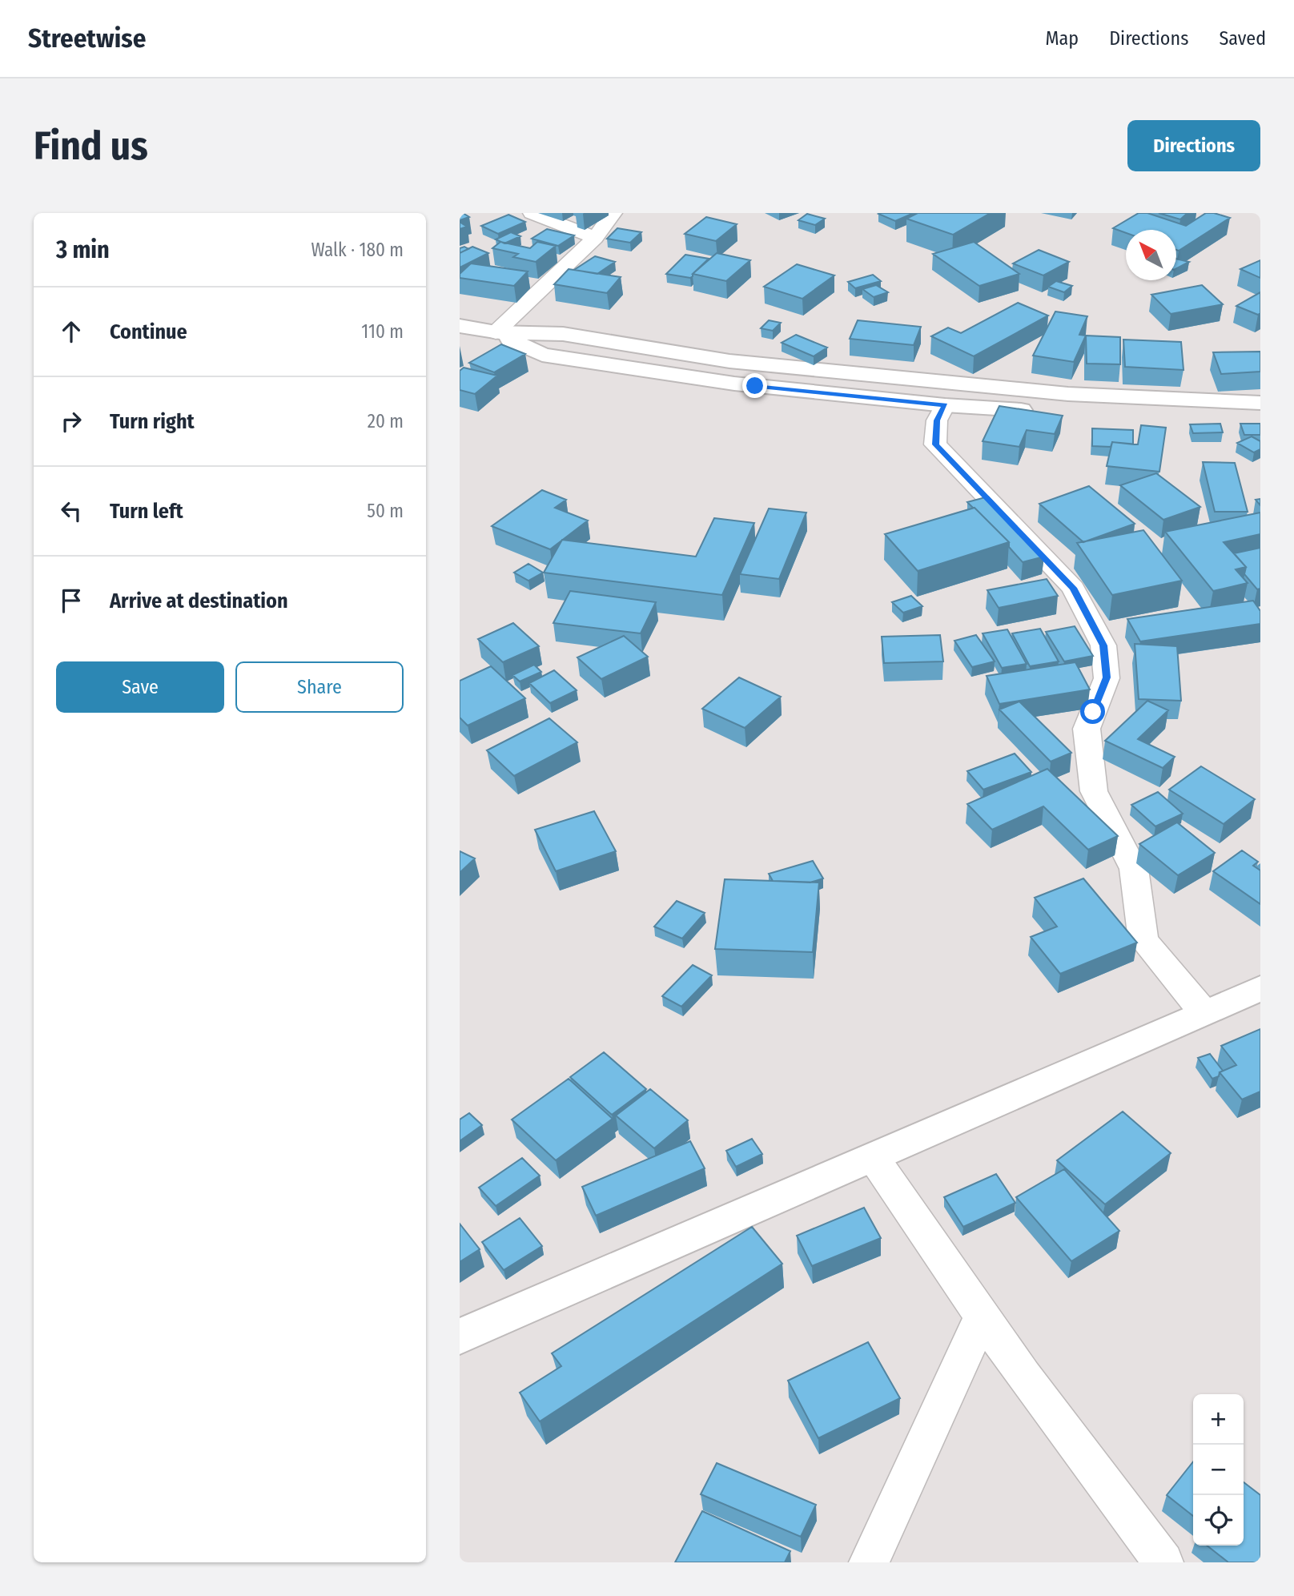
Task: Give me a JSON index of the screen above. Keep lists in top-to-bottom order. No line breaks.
{"north":"top left","page":{"header":"Streetwise","nav":["Map","Directions","Saved"],"buttons":["Directions",["Save","Share"]],"title":"Find us","heading":["3 min","Walk · 180 m"],"list":[["Continue","110 m"],["Turn right","20 m"],["Turn left","50 m"],"Arrive at destination"],"map_buttons":["+","−"]}}
